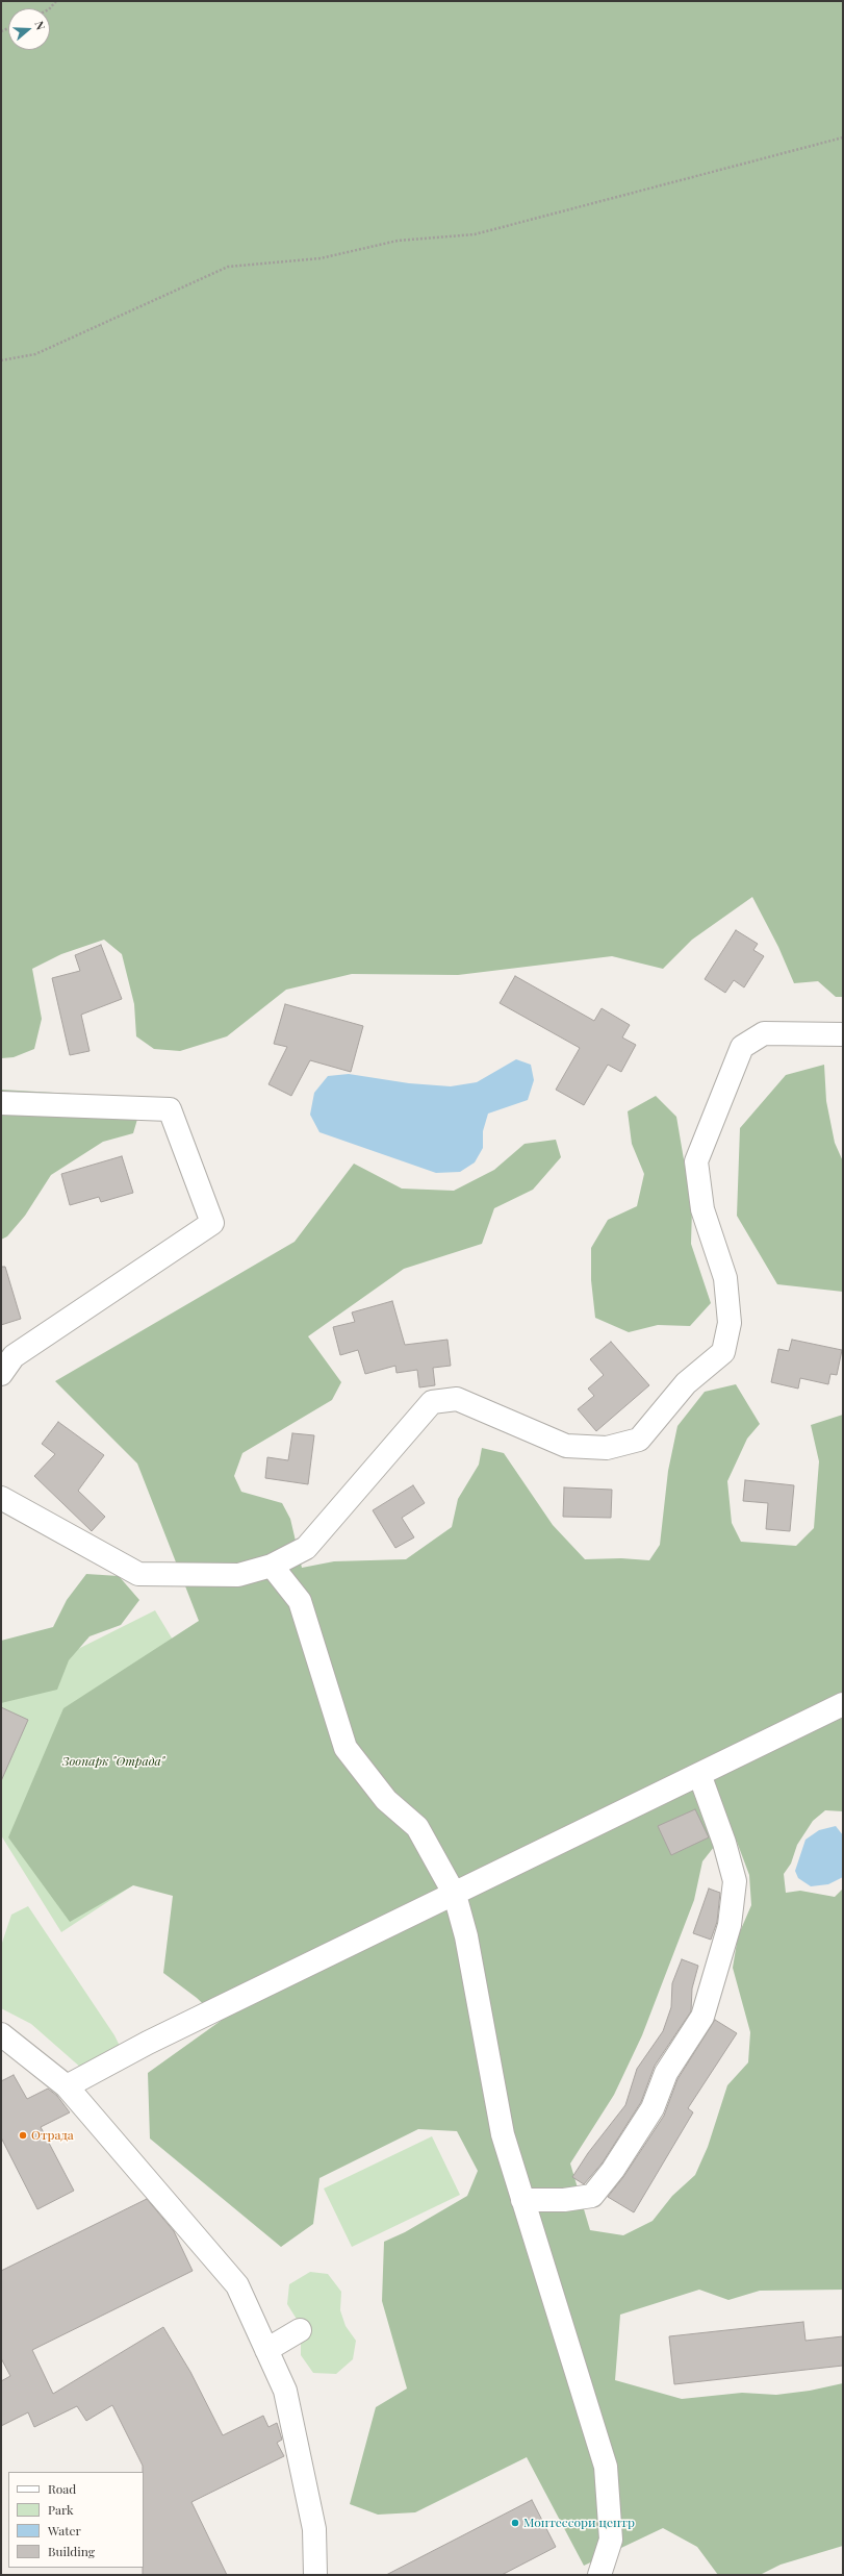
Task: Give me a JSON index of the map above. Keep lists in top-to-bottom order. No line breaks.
{"parks":["Зоопарк \"Отрада\""],"places":["Отрада","Монтессори центр"],"legend":["Road","Park","Water","Building"],"north":"right"}
